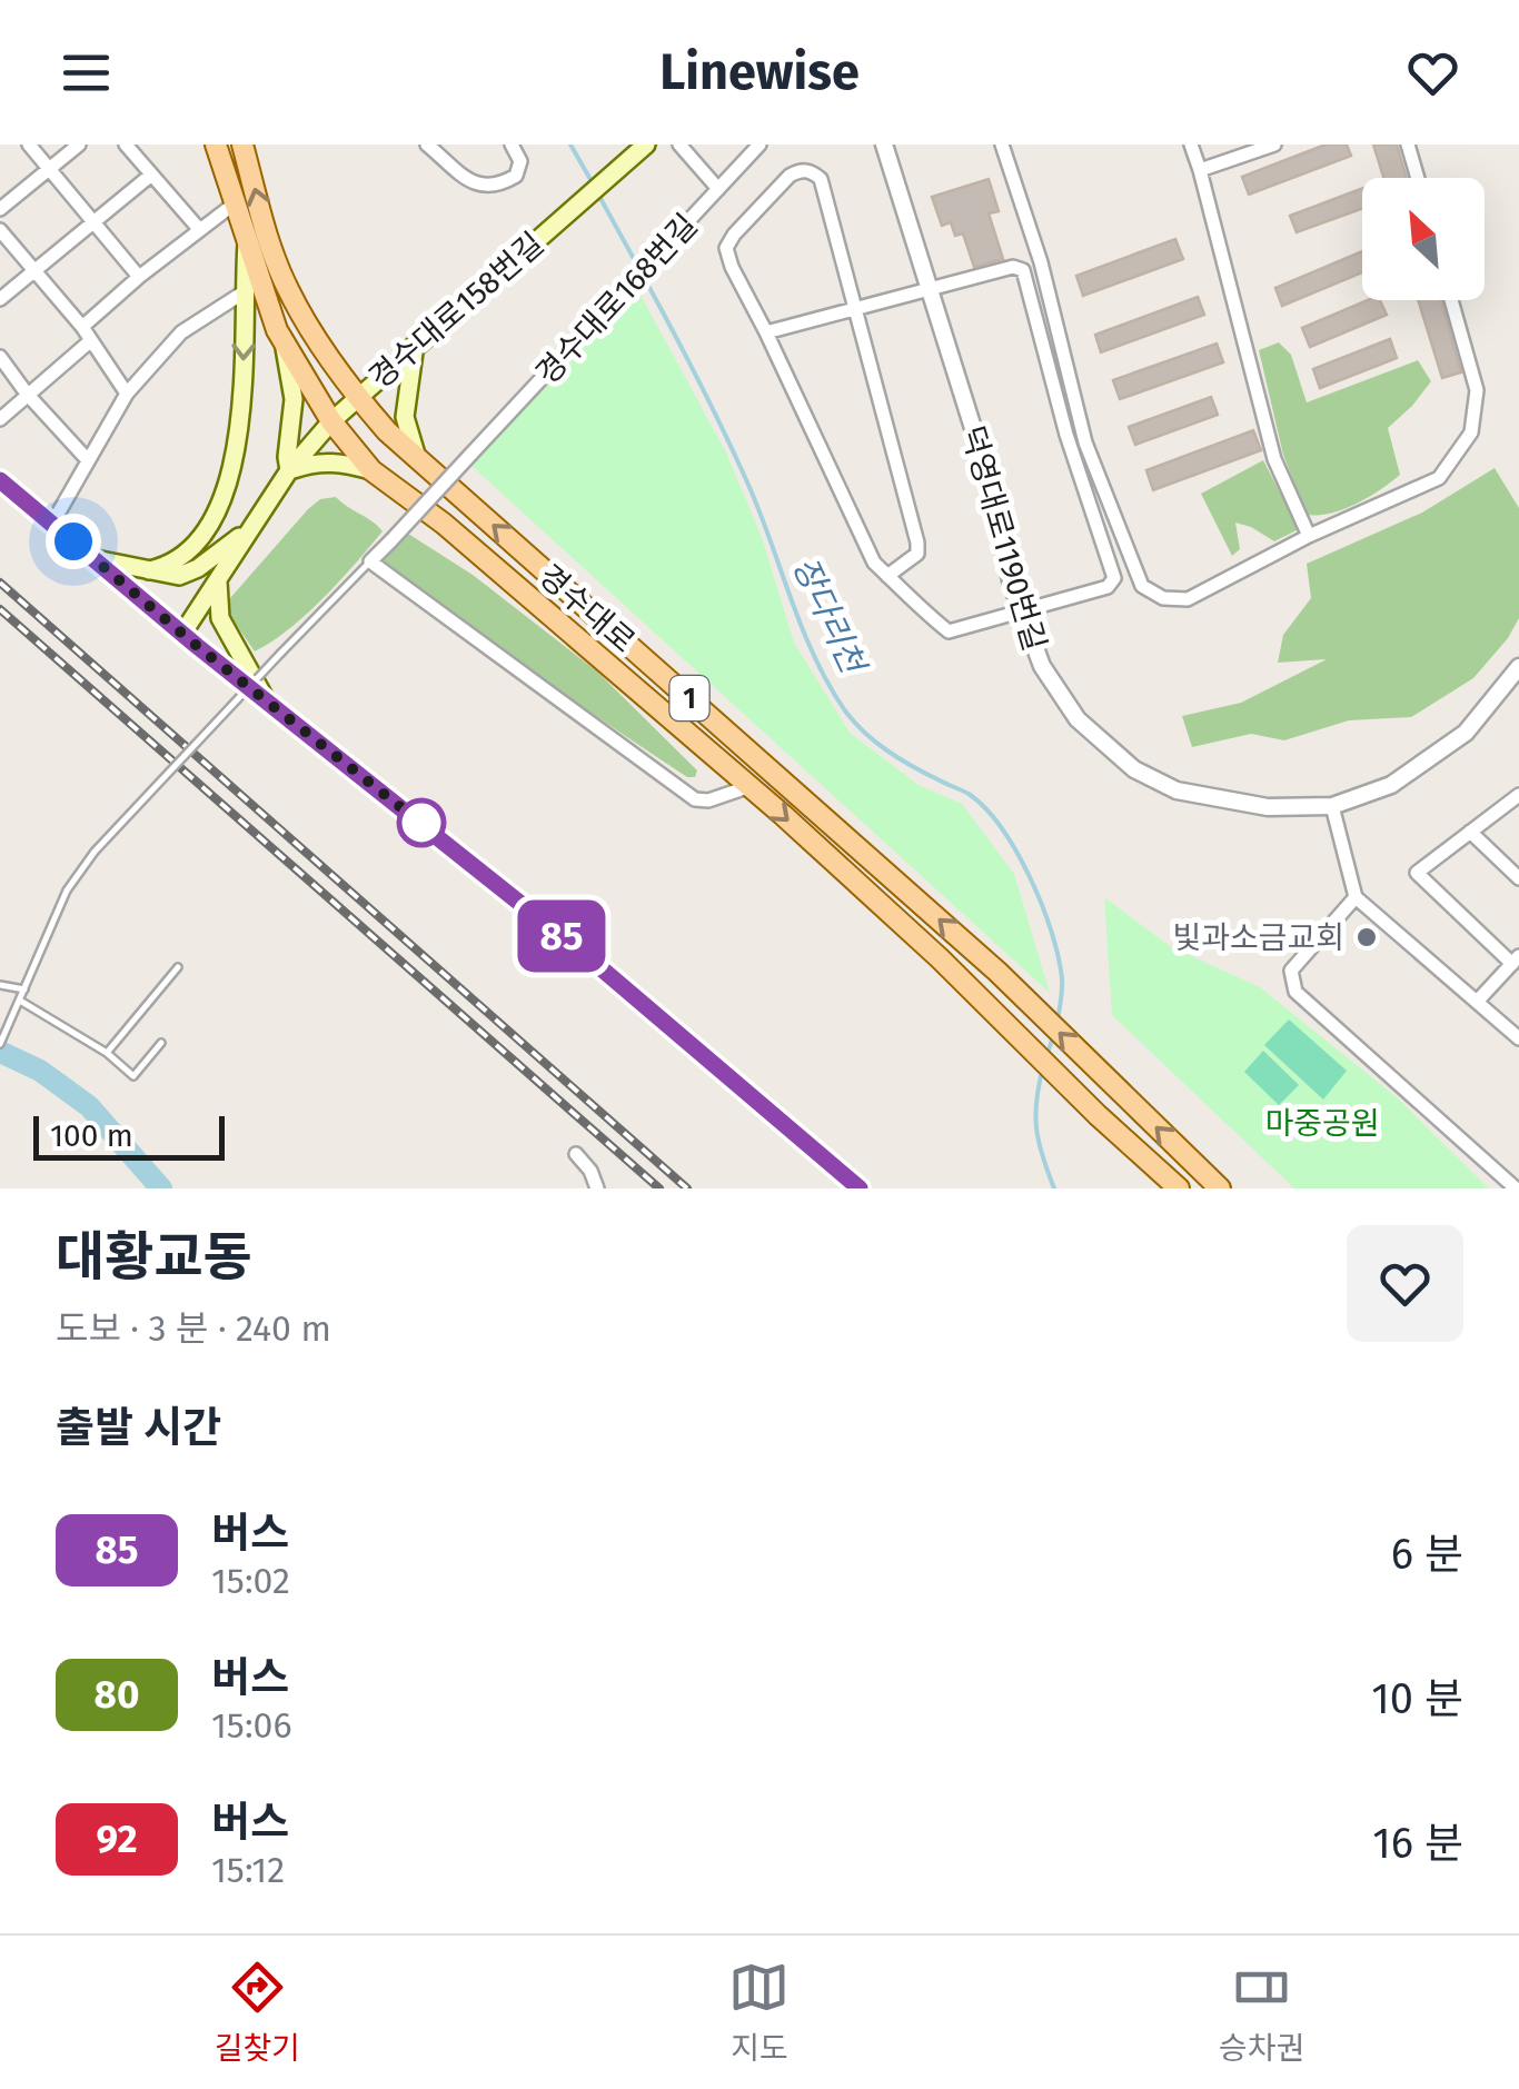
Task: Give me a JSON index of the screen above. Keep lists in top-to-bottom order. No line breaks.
{"streets":{"main road":["경수대로158번길","경수대로","1"],"street":["경수대로168번길","덕영대로1190번길"]},"crossings":[["경수대로158번길","경수대로"]],"water":["장다리천"],"parks":["마중공원"],"places":["빛과소금교회"],"lines":["bus line 85"],"scale_bar":"100 m","north":"top left","page":{"header":"Linewise","on_map":"85","scale":"100 m","heading":[["대황교동","도보 · 3 분 · 240 m"],"출발 시간"],"list":[{"mark":"85","name":"버스","note":"15:02","value":"6 분"},{"mark":"80","name":"버스","note":"15:06","value":"10 분"},{"mark":"92","name":"버스","note":"15:12","value":"16 분"}],"tabs":["길찾기","지도","승차권"]}}
